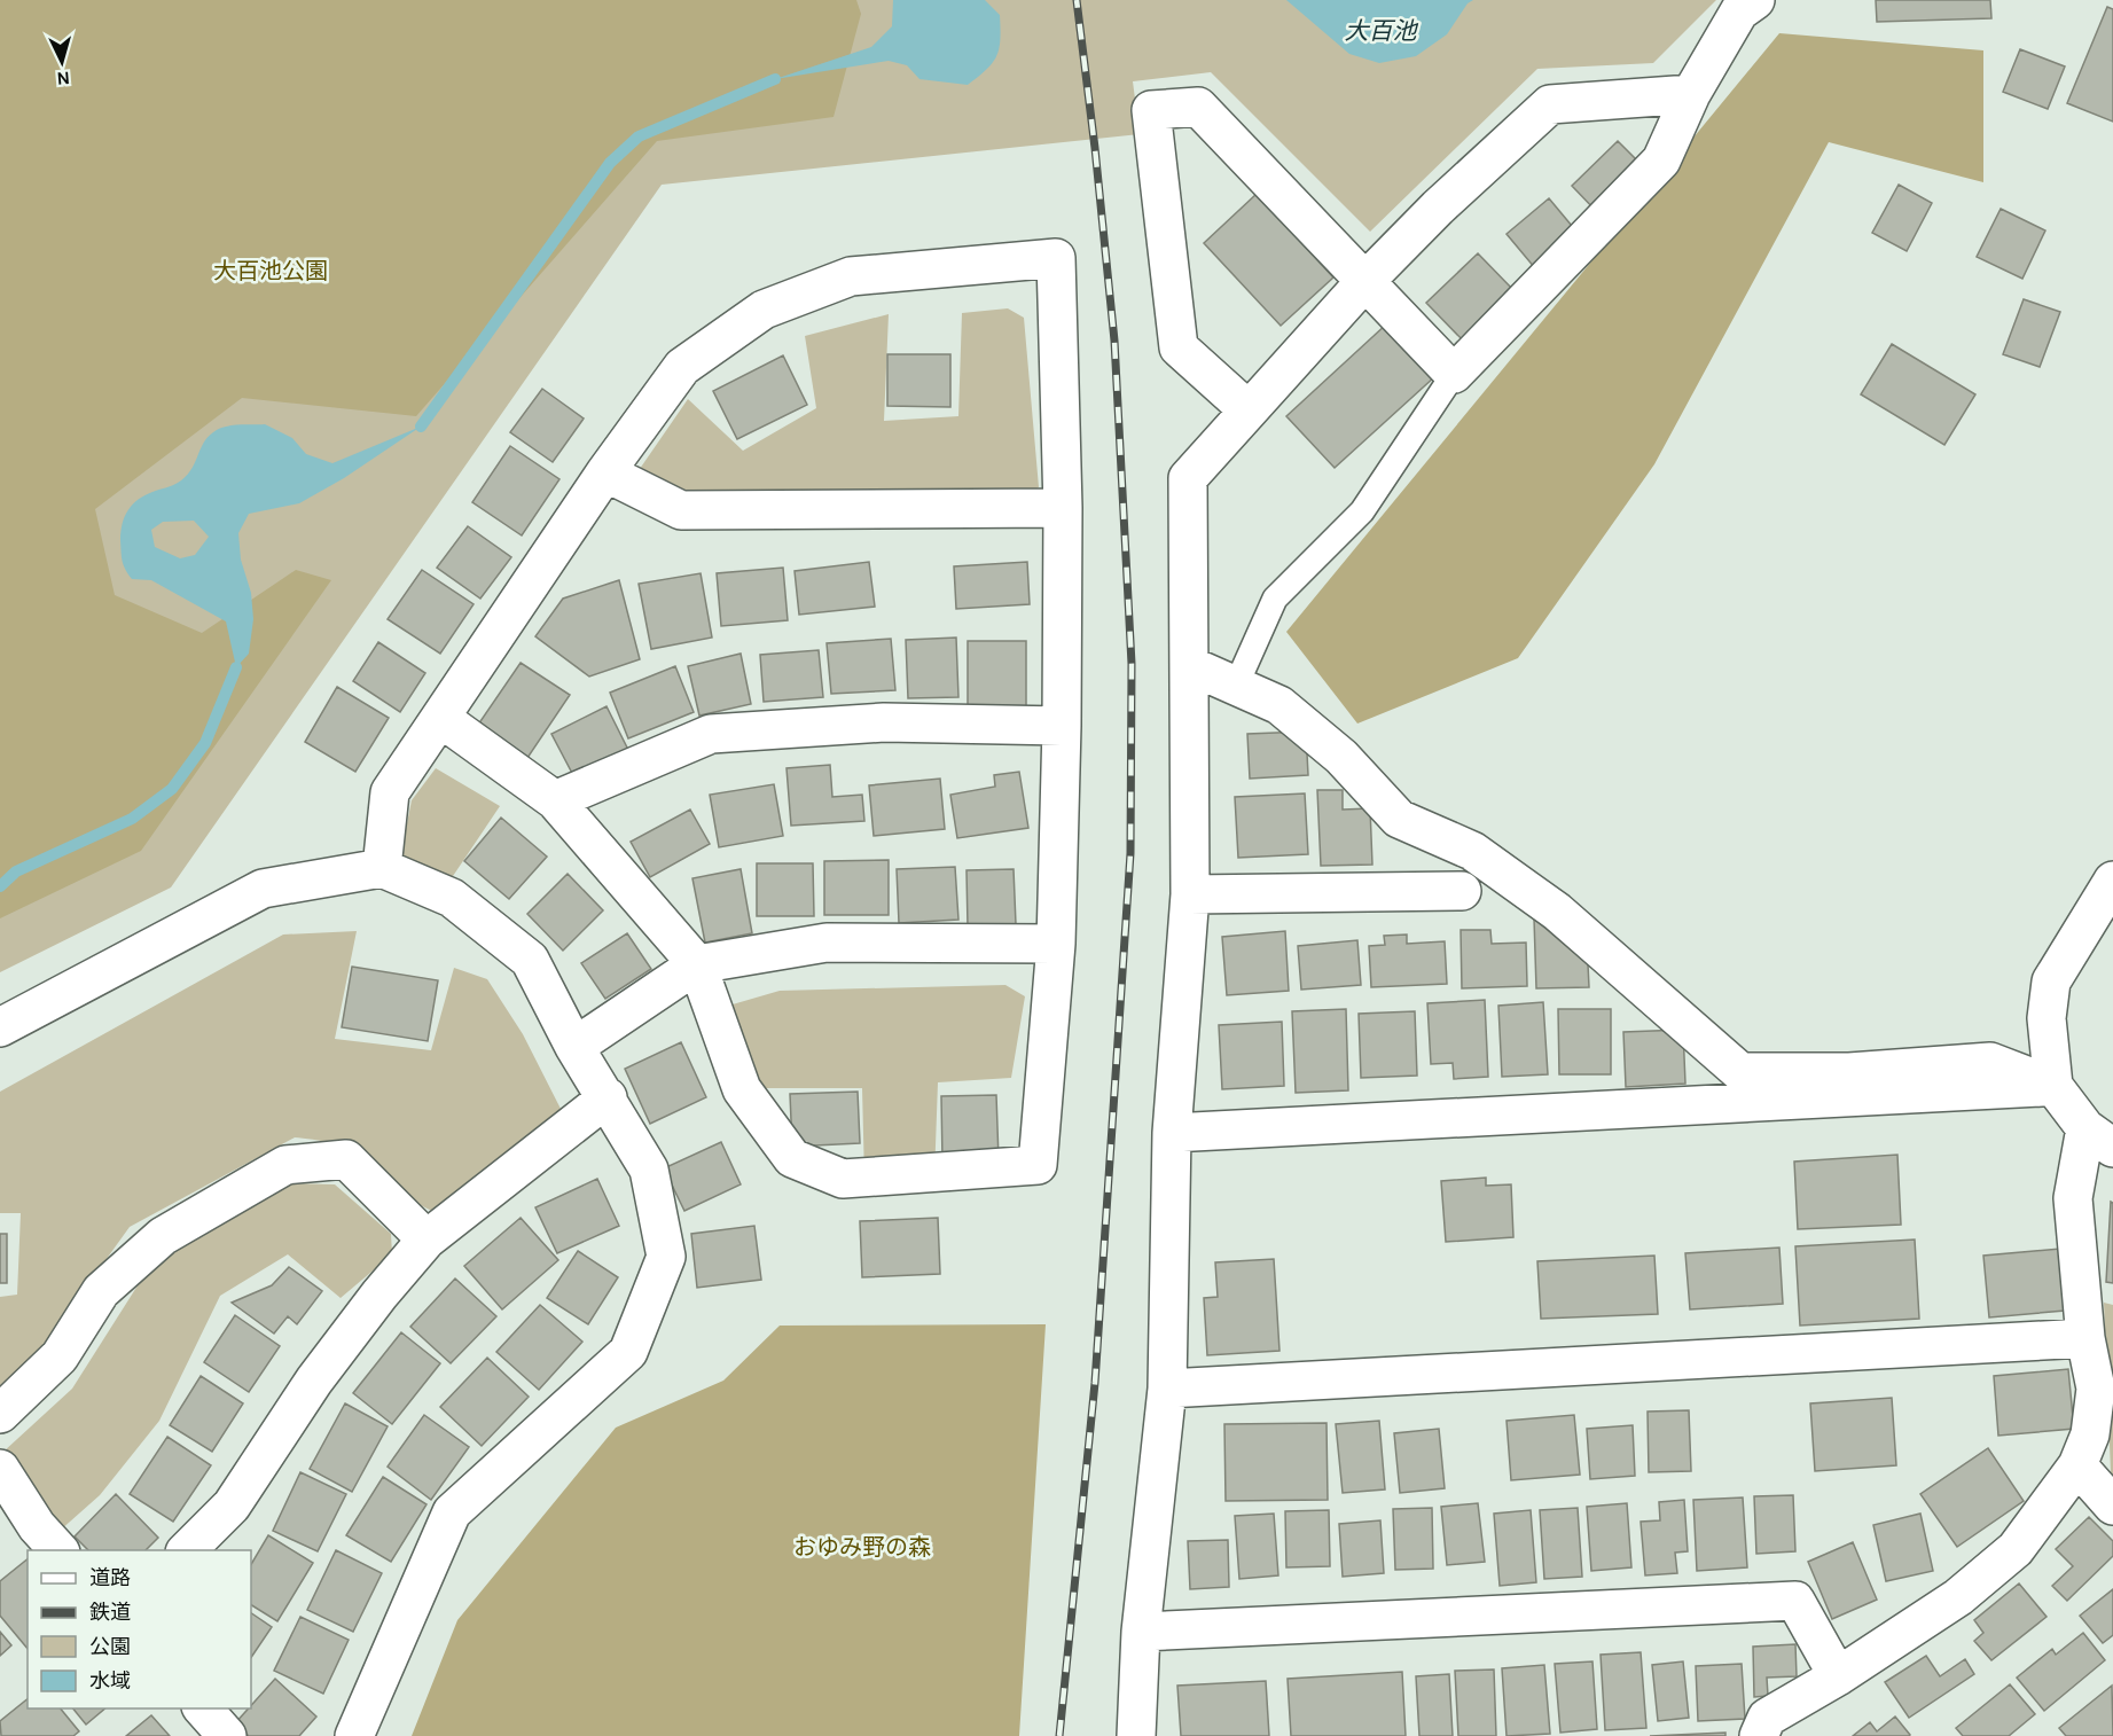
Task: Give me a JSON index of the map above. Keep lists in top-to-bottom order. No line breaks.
{"water":["大百池"],"parks":["大百池公園","おゆみ野の森"],"legend":["道路","鉄道","公園","水域"],"north":"bottom"}
